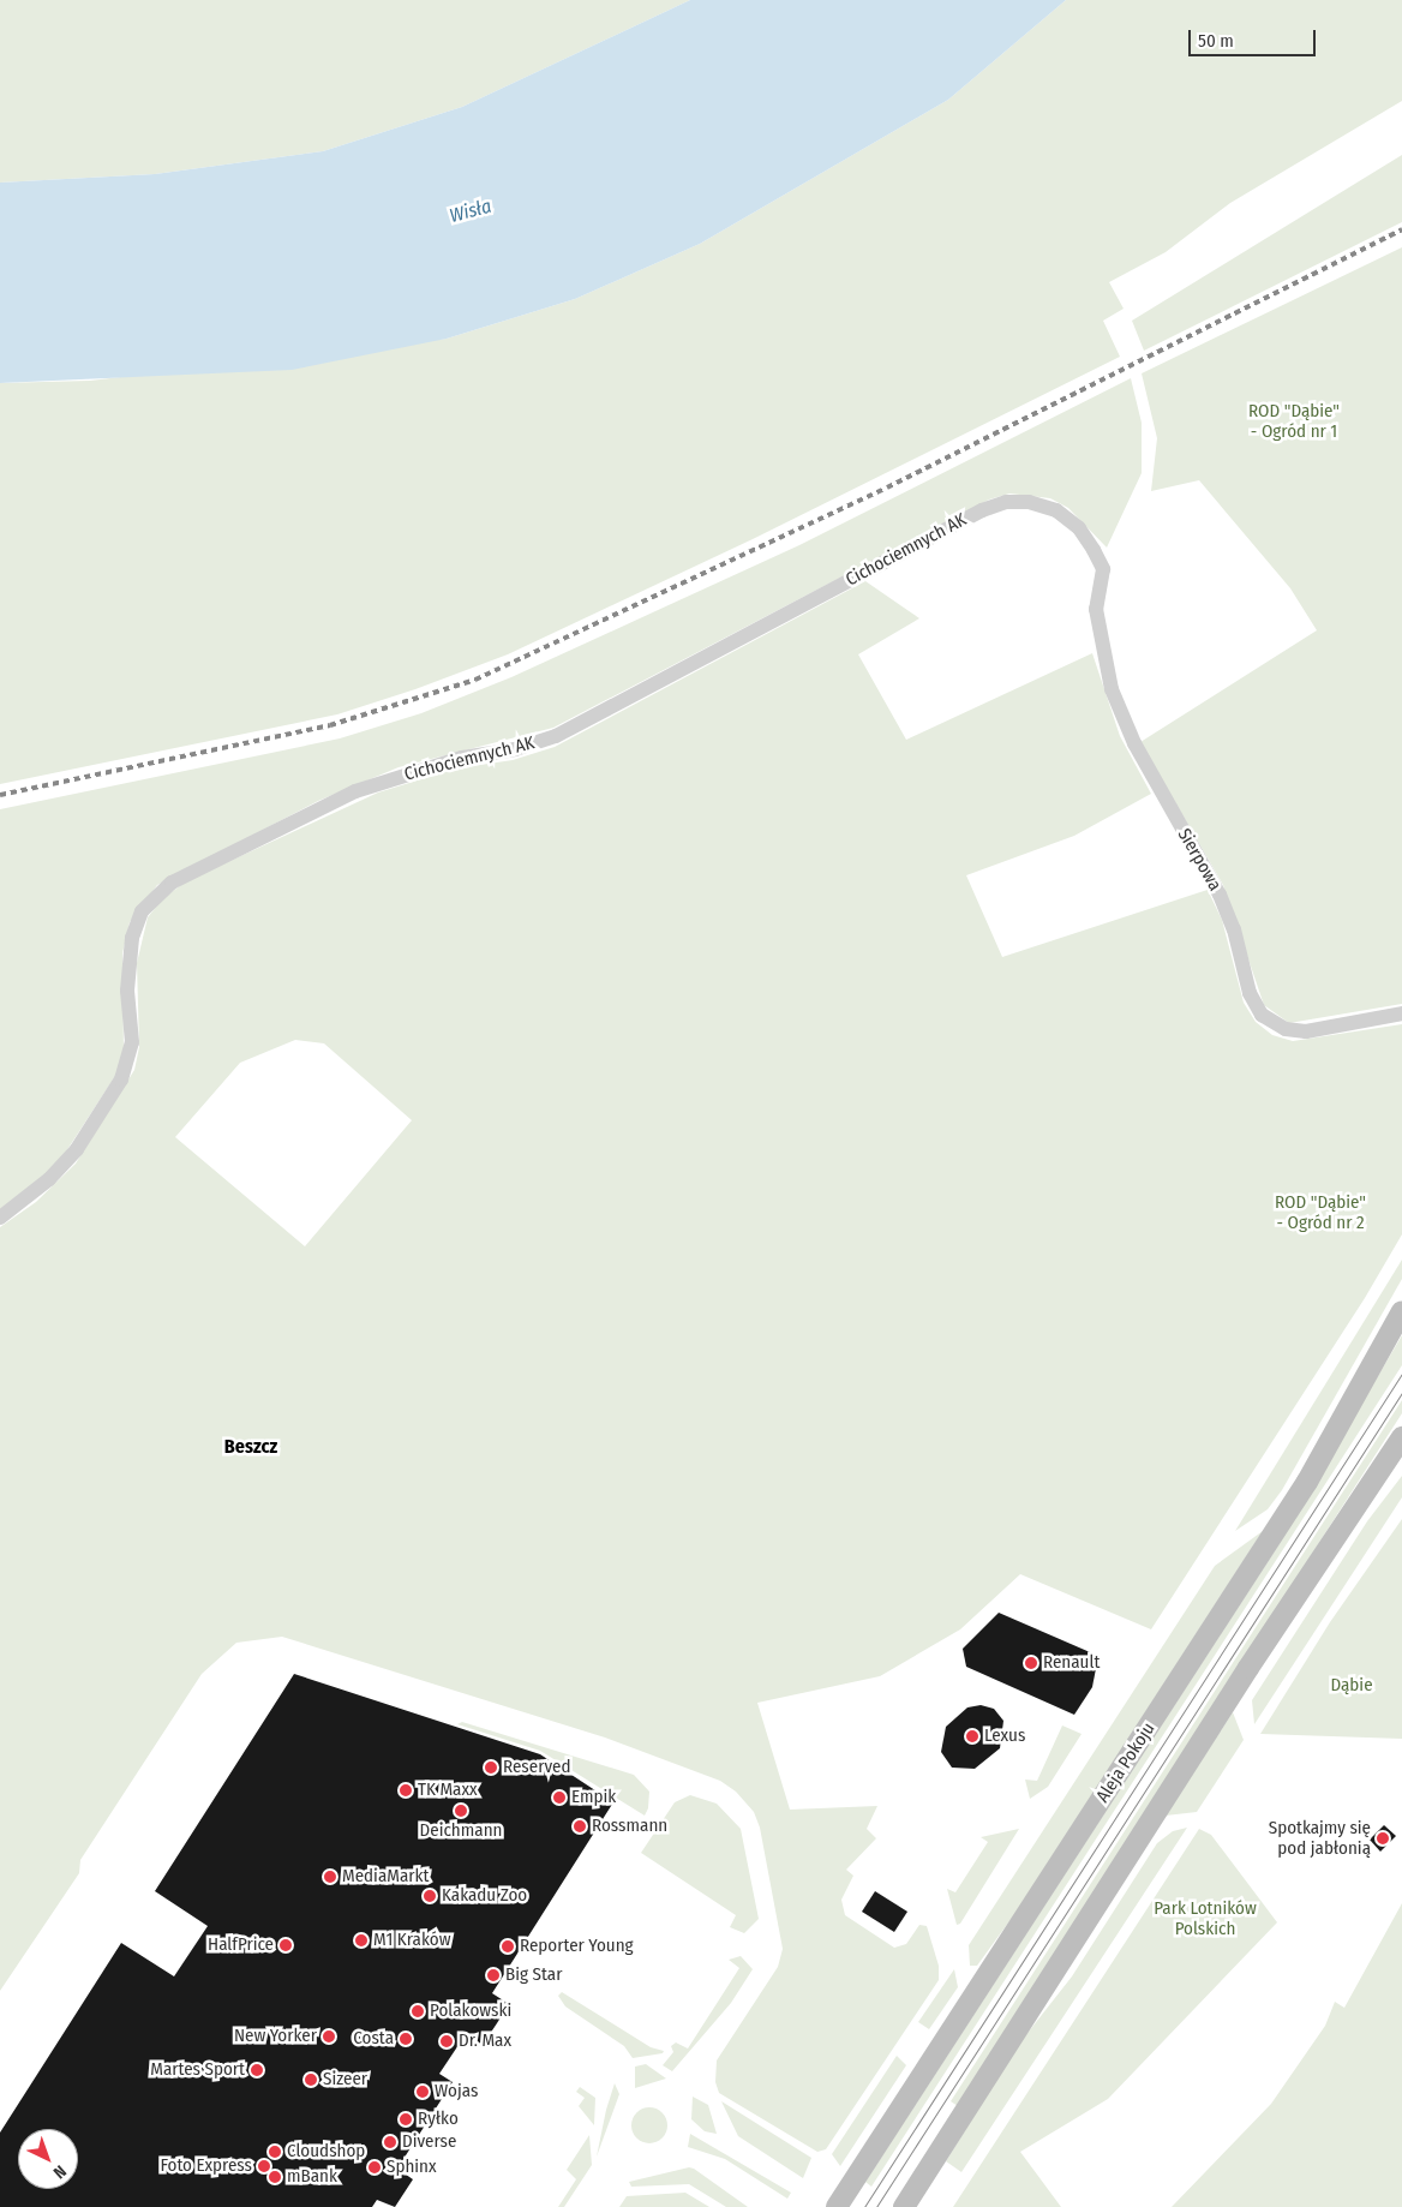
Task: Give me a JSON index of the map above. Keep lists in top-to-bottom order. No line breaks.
{"streets":{"main road":["Aleja Pokoju"],"street":["Cichociemnych AK","Sierpowa"]},"crossings":[["Cichociemnych AK","Sierpowa"]],"districts":["Beszcz"],"water":["Wisła"],"parks":["ROD \"Dąbie\" - Ogród nr 1","ROD \"Dąbie\" - Ogród nr 2","Dąbie","Park Lotników Polskich"],"places":["Renault","Lexus","Reserved","TK Maxx","Empik","Deichmann","Rossmann","Spotkajmy się pod jabłonią","MediaMarkt","Kakadu Zoo","M1 Kraków","HalfPrice","Reporter Young","Big Star","Polakowski","New Yorker","Costa","Dr. Max","Martes Sport","Sizeer","Wojas","Ryłko","Diverse","Cloudshop","Foto Express","Sphinx","mBank"],"scale_bar":"50 m","north":"bottom right"}
